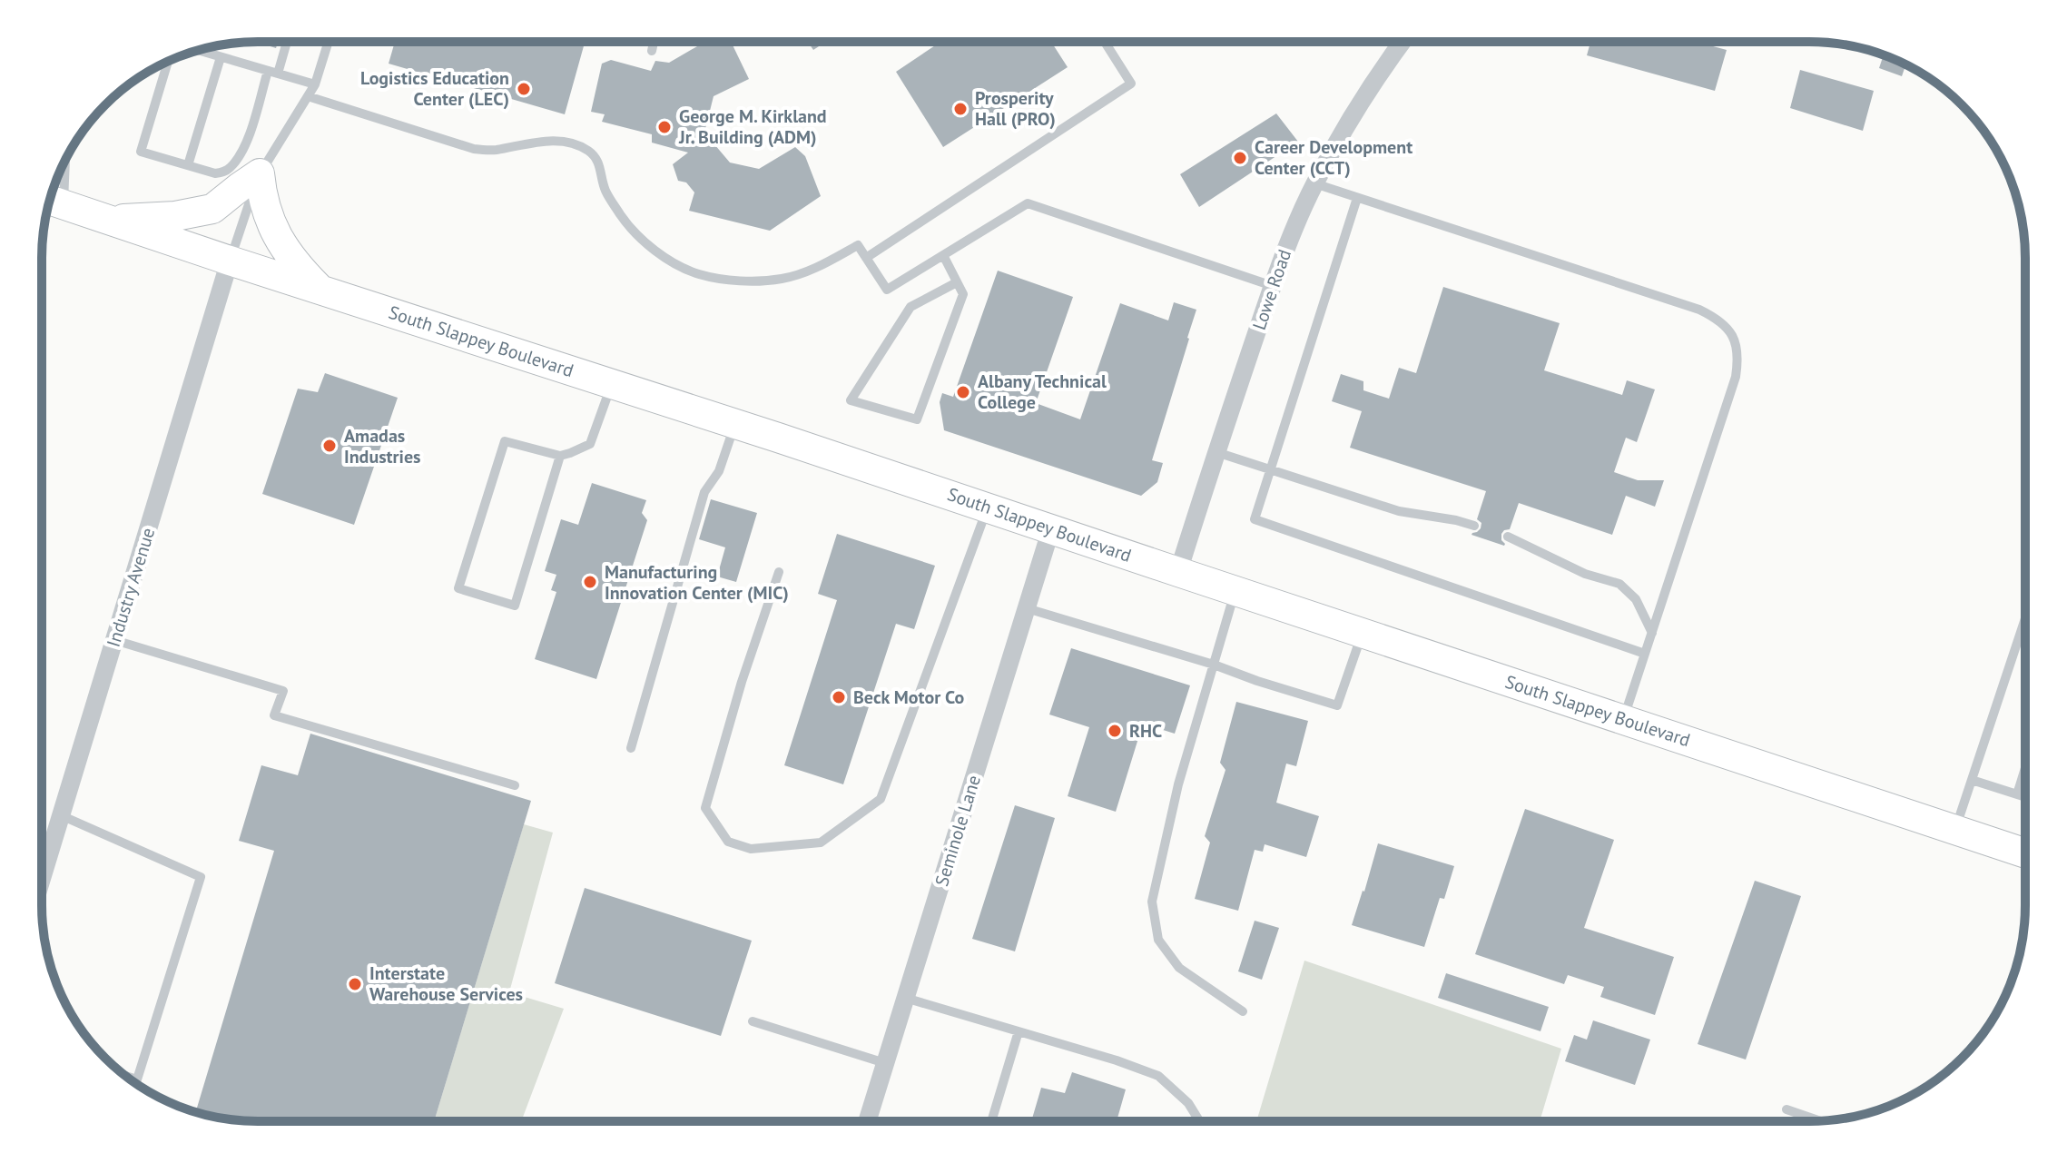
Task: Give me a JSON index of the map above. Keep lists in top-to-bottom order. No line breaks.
{"streets":{"main road":["South Slappey Boulevard"],"street":["Lowe Road","Industry Avenue","Seminole Lane"]},"crossings":[["Lowe Road","South Slappey Boulevard"],["South Slappey Boulevard","Industry Avenue"],["South Slappey Boulevard","Seminole Lane"]],"places":["Logistics Education Center (LEC)","Prosperity Hall (PRO)","George M. Kirkland Jr. Building (ADM)","Career Development Center (CCT)","Albany Technical College","Amadas Industries","Manufacturing Innovation Center (MIC)","Beck Motor Co","RHC","Interstate Warehouse Services"]}
